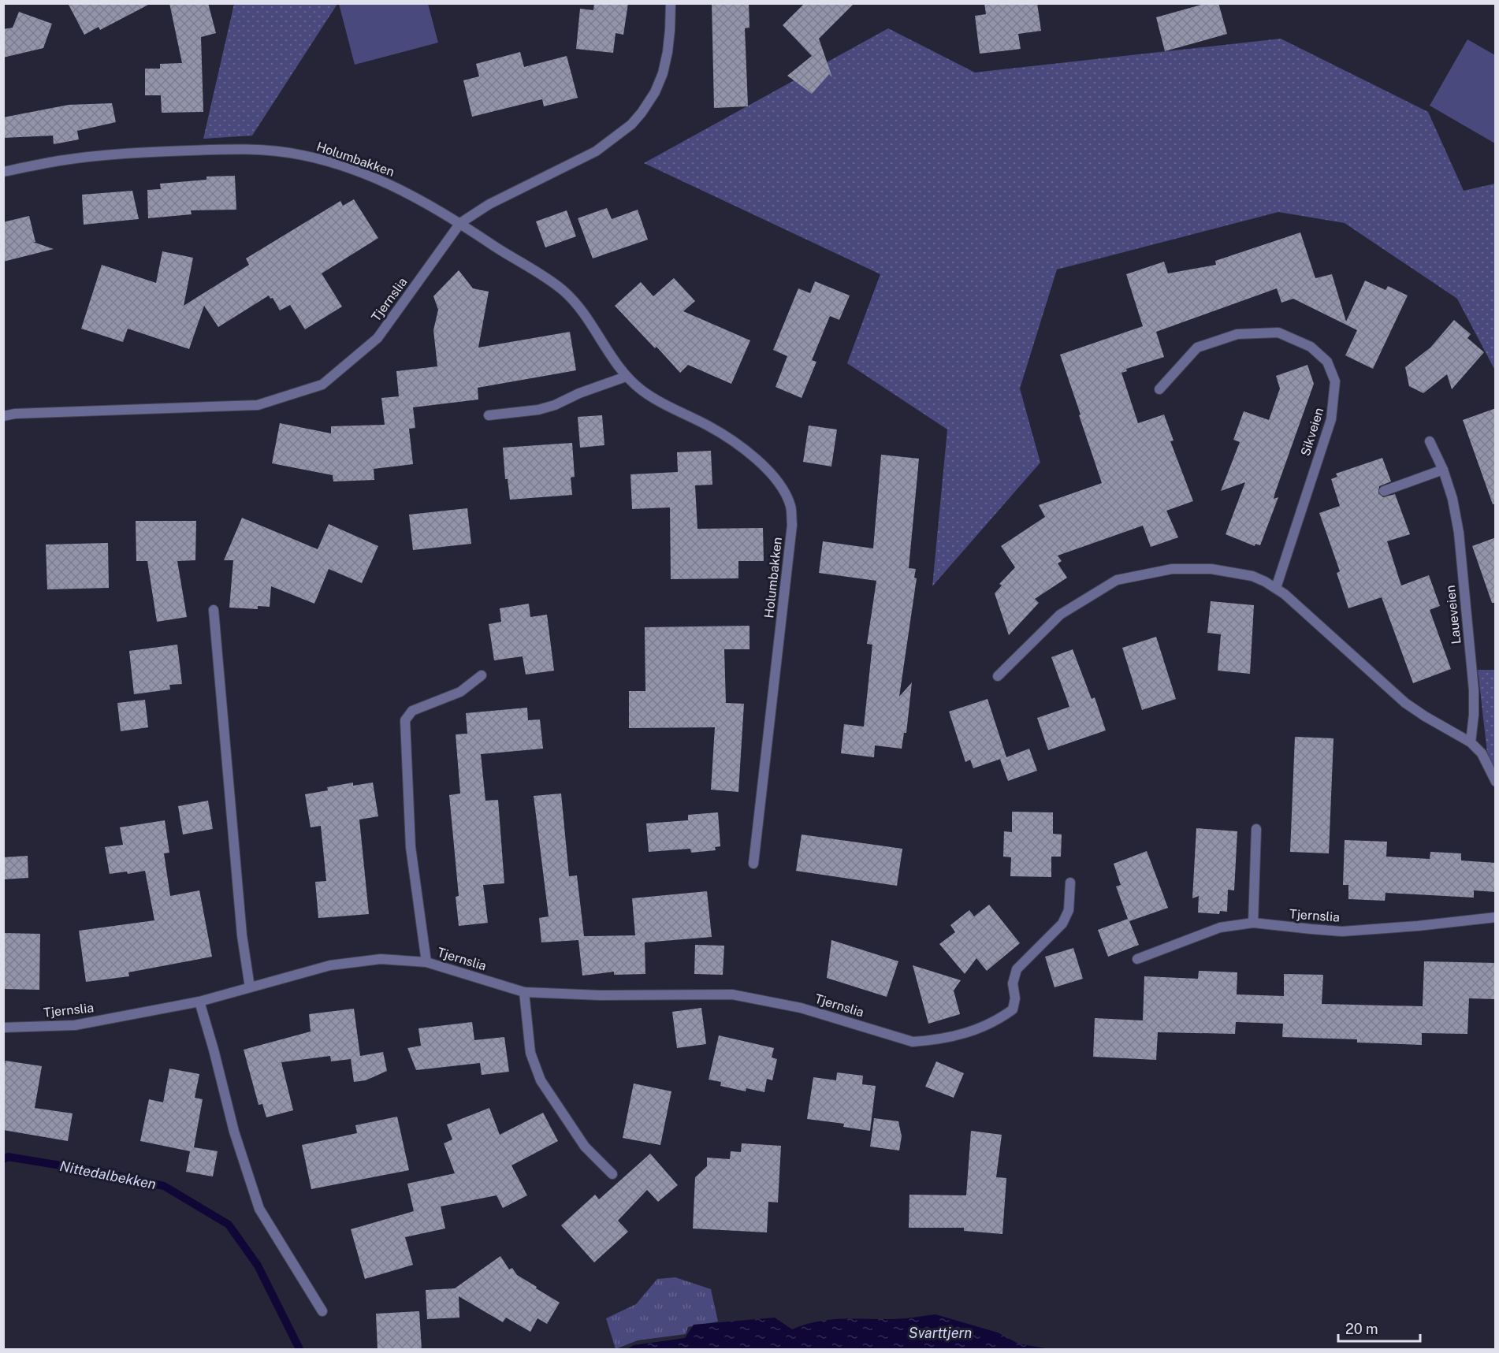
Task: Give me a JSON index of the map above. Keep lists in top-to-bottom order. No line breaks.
{"streets":{"street":["Holumbakken","Tjernslia","Sikveien","Laueveien"]},"crossings":[["Holumbakken","Tjernslia"]],"water":["Nittedalbekken","Svarttjern"],"scale_bar":"20 m"}
